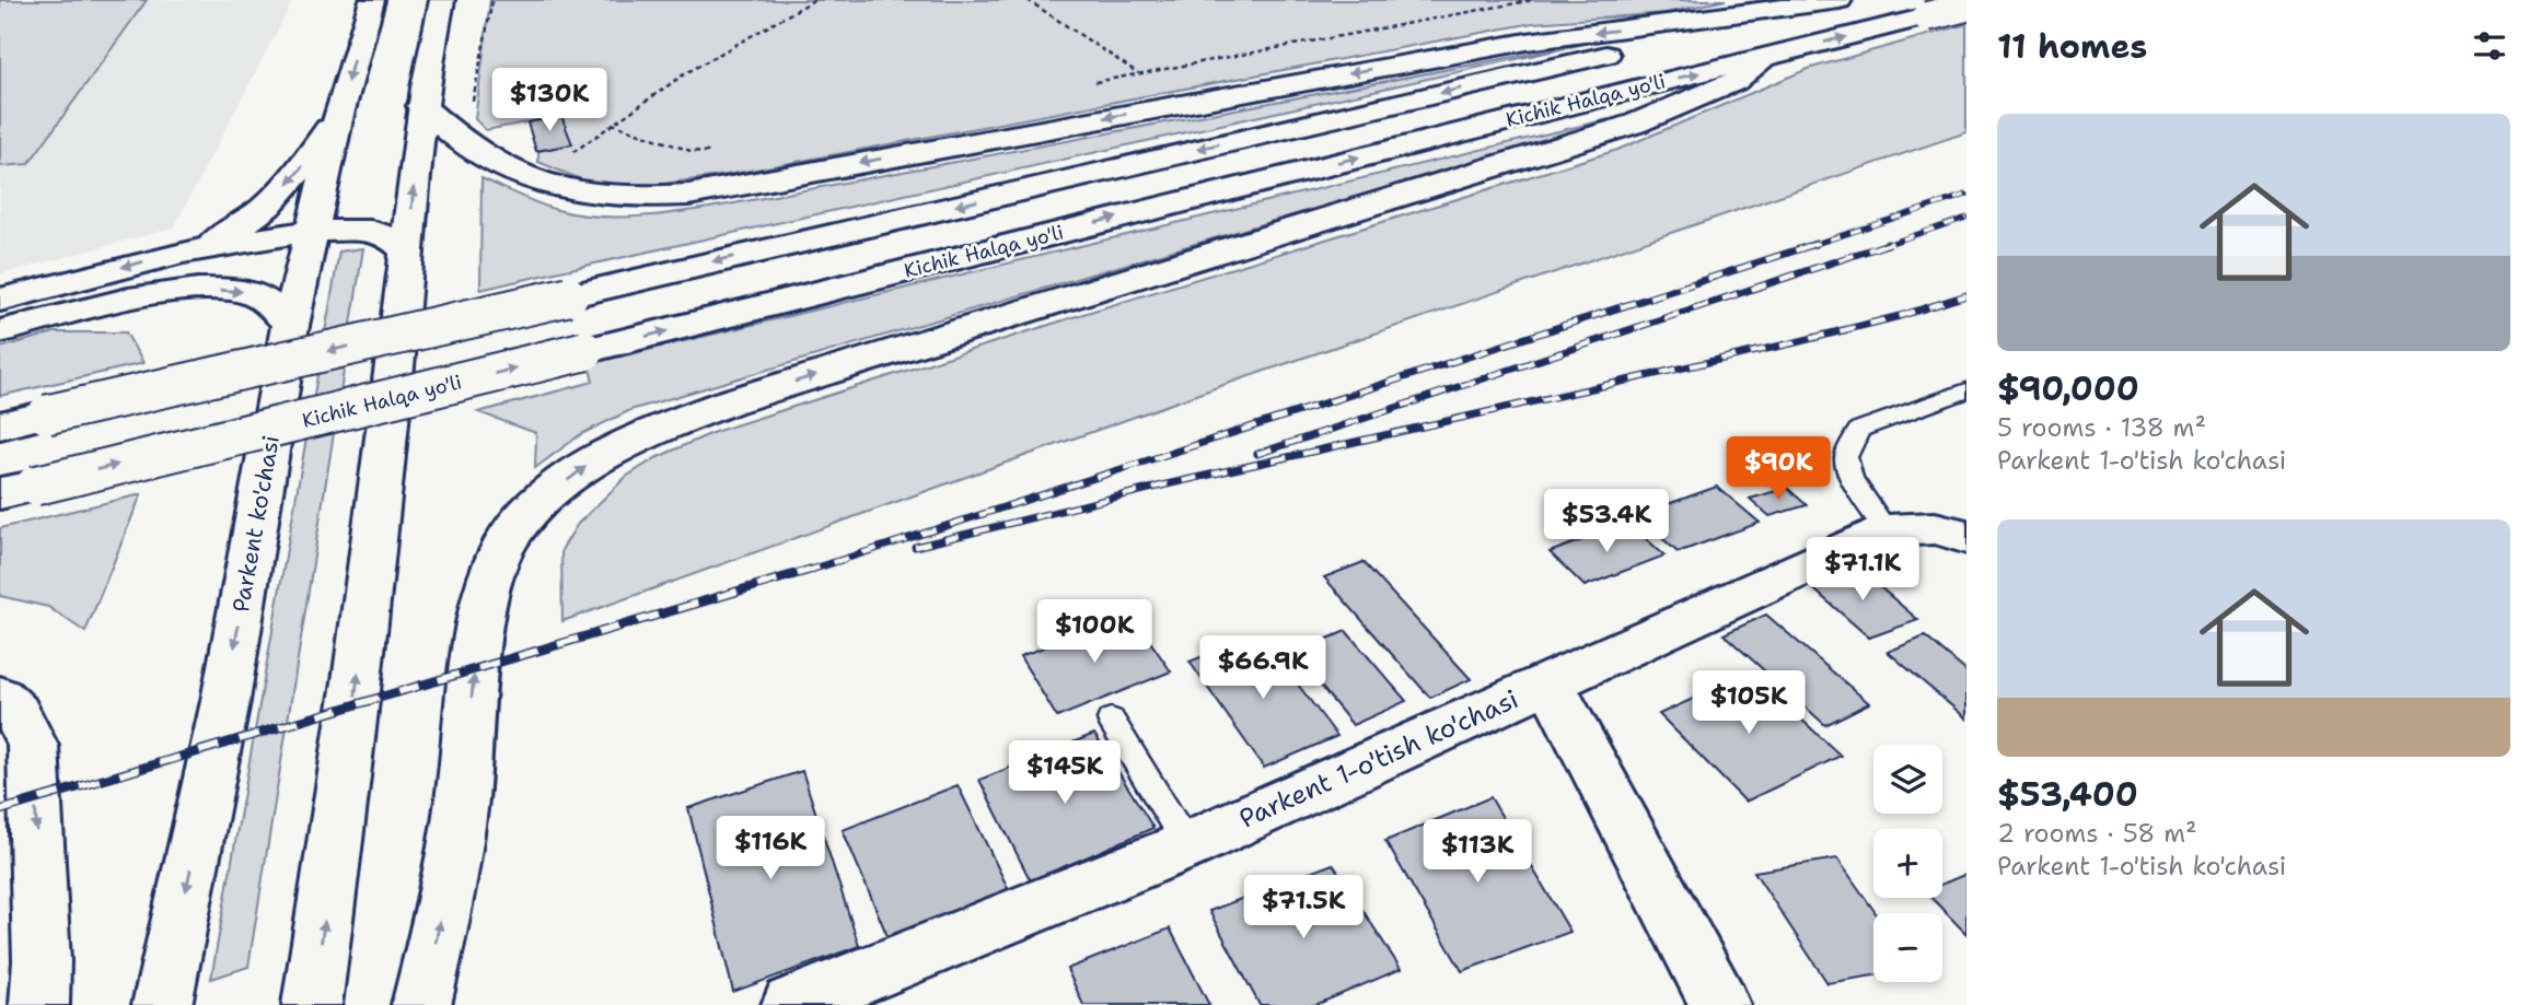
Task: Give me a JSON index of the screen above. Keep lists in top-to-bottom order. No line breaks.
{"streets":{"main road":["Kichik Halqa yo'li","Parkent ko'chasi","Parkent 1-o'tish ko'chasi"]},"page":{"heading":"11 homes","price":["$130K","$90K","$53.4K","$71.1K","$100K","$66.9K","$105K","$145K","$116K","$113K","$71.5K"],"list":[{"name":"$90,000","note":"5 rooms · 138 m² · Parkent 1-o'tish ko'chasi"},{"name":"$53,400","note":"2 rooms · 58 m² · Parkent 1-o'tish ko'chasi"}],"map_buttons":["+","−"]}}
